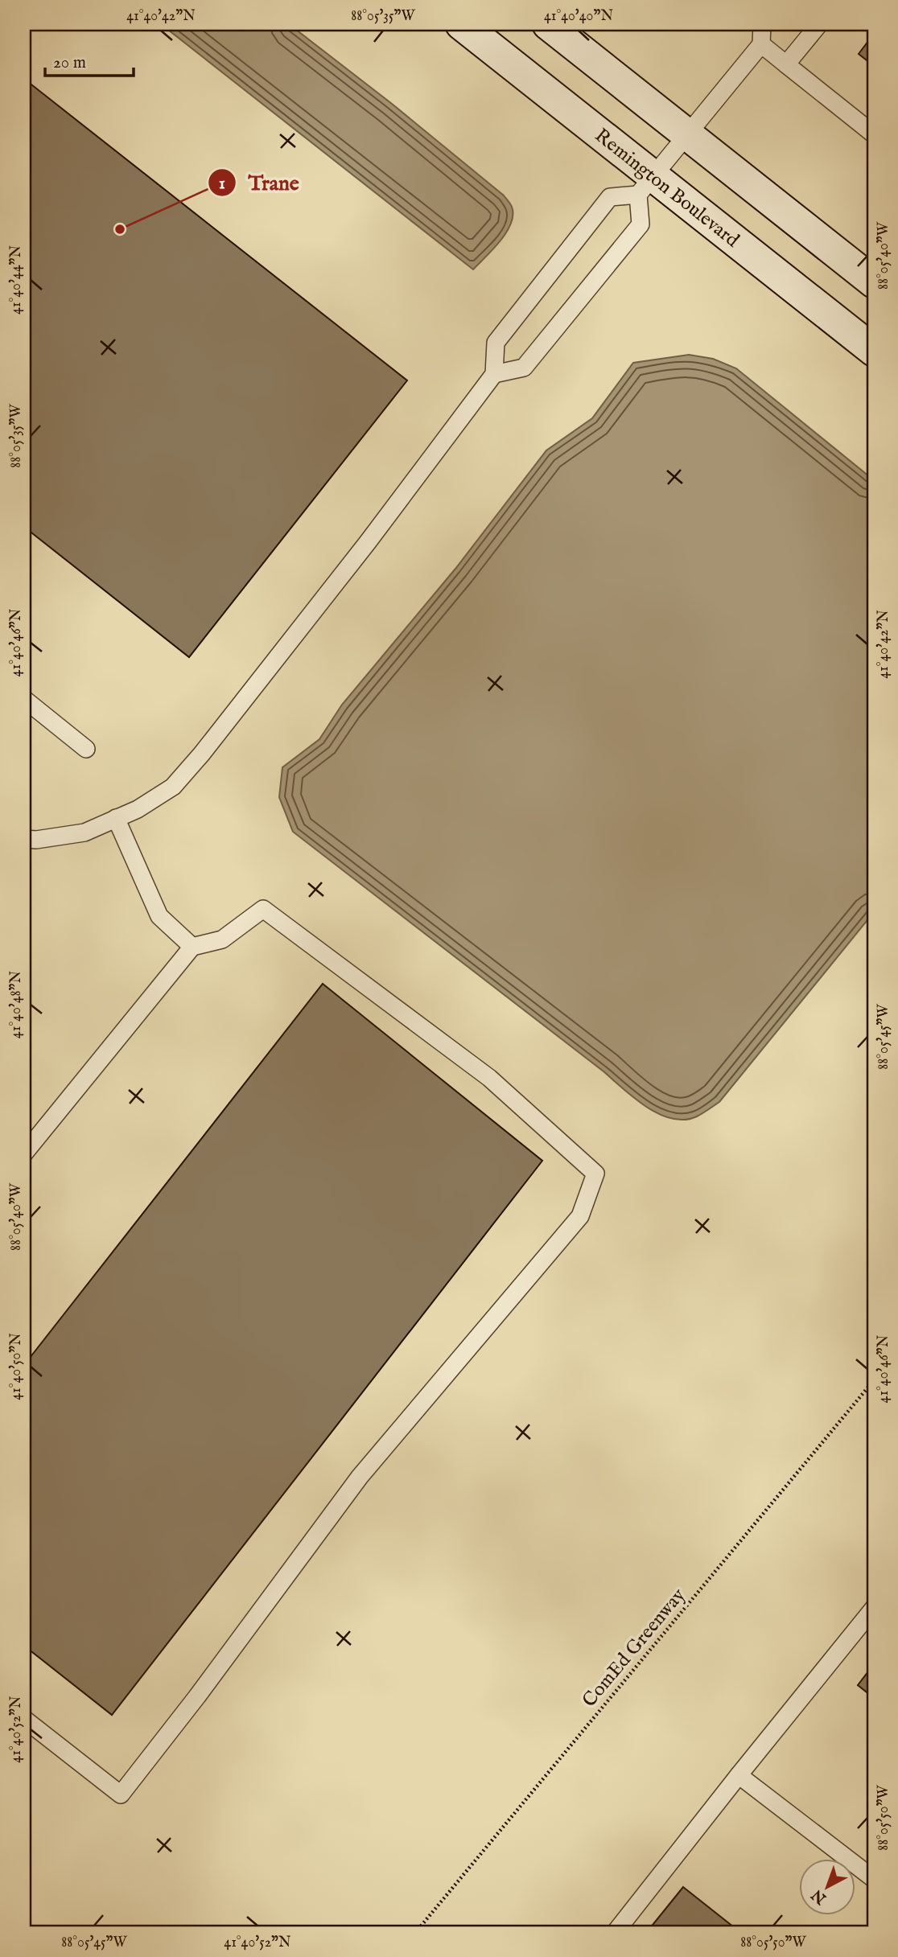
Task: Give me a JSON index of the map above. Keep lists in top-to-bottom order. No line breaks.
{"streets":{"street":["Remington Boulevard"],"path":["ComEd Greenway"]},"places":["Trane"],"scale_bar":"20 m","north":"bottom left","coordinates":["41°40'42\"N","88°05'35\"W","41°40'40\"N","88°05'40\"W","41°40'44\"N","41°40'46\"N","41°40'48\"N","88°05'45\"W","41°40'50\"N","41°40'52\"N","88°05'50\"W"]}
